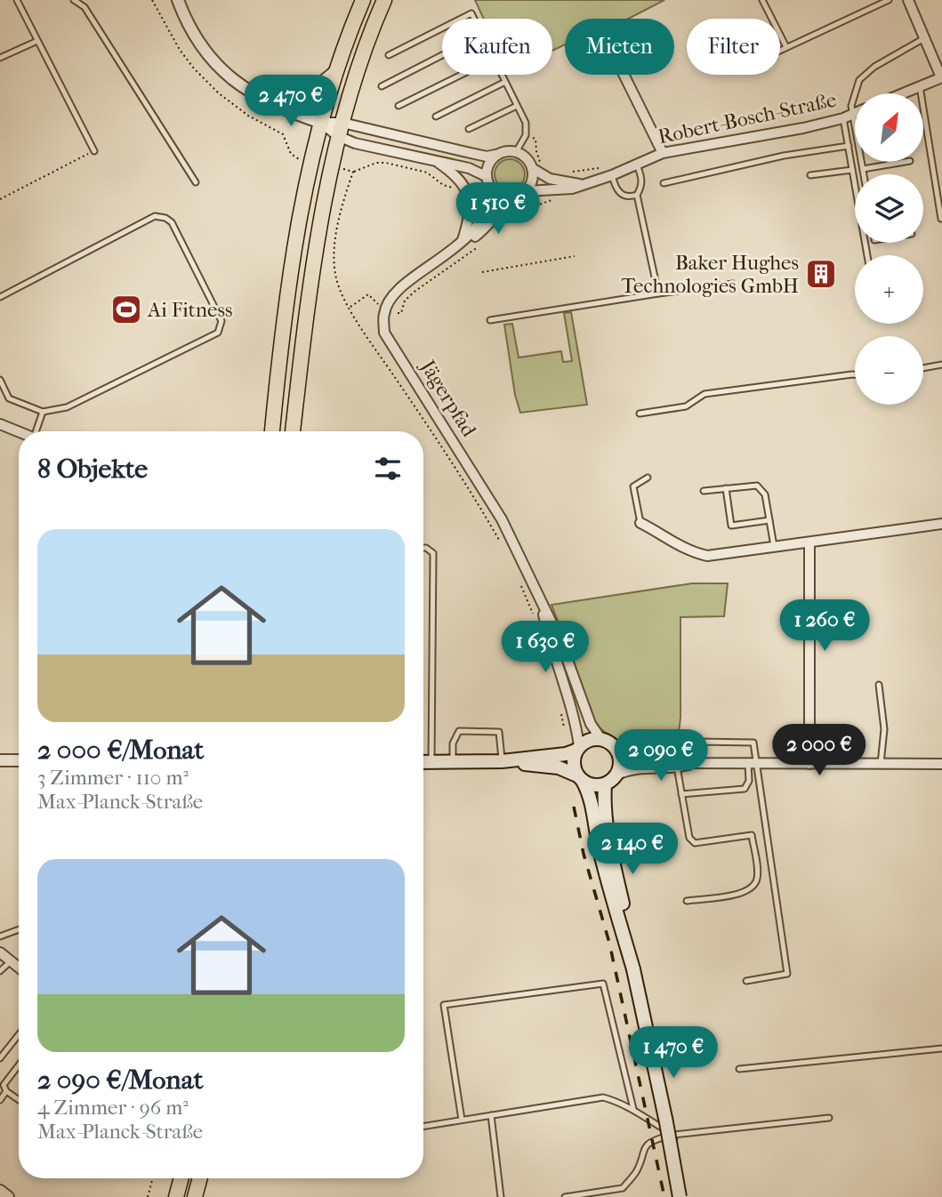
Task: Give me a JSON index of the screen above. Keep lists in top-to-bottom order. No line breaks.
{"streets":{"street":["Robert-Bosch-Straße","Jägerpfad"]},"places":{"building":["Baker Hughes Technologies GmbH"],"sports":["Ai Fitness"]},"north":"top right","page":{"chip":["Kaufen","Mieten","Filter"],"price":["2 470 €","1 510 €","1 260 €","1 630 €","2 000 €","2 090 €","2 140 €","1 470 €"],"map_buttons":["+","−"],"heading":"8 Objekte","list":[{"name":"2 000 €/Monat","note":"3 Zimmer · 110 m² · Max-Planck-Straße"},{"name":"2 090 €/Monat","note":"4 Zimmer · 96 m² · Max-Planck-Straße"}]}}
